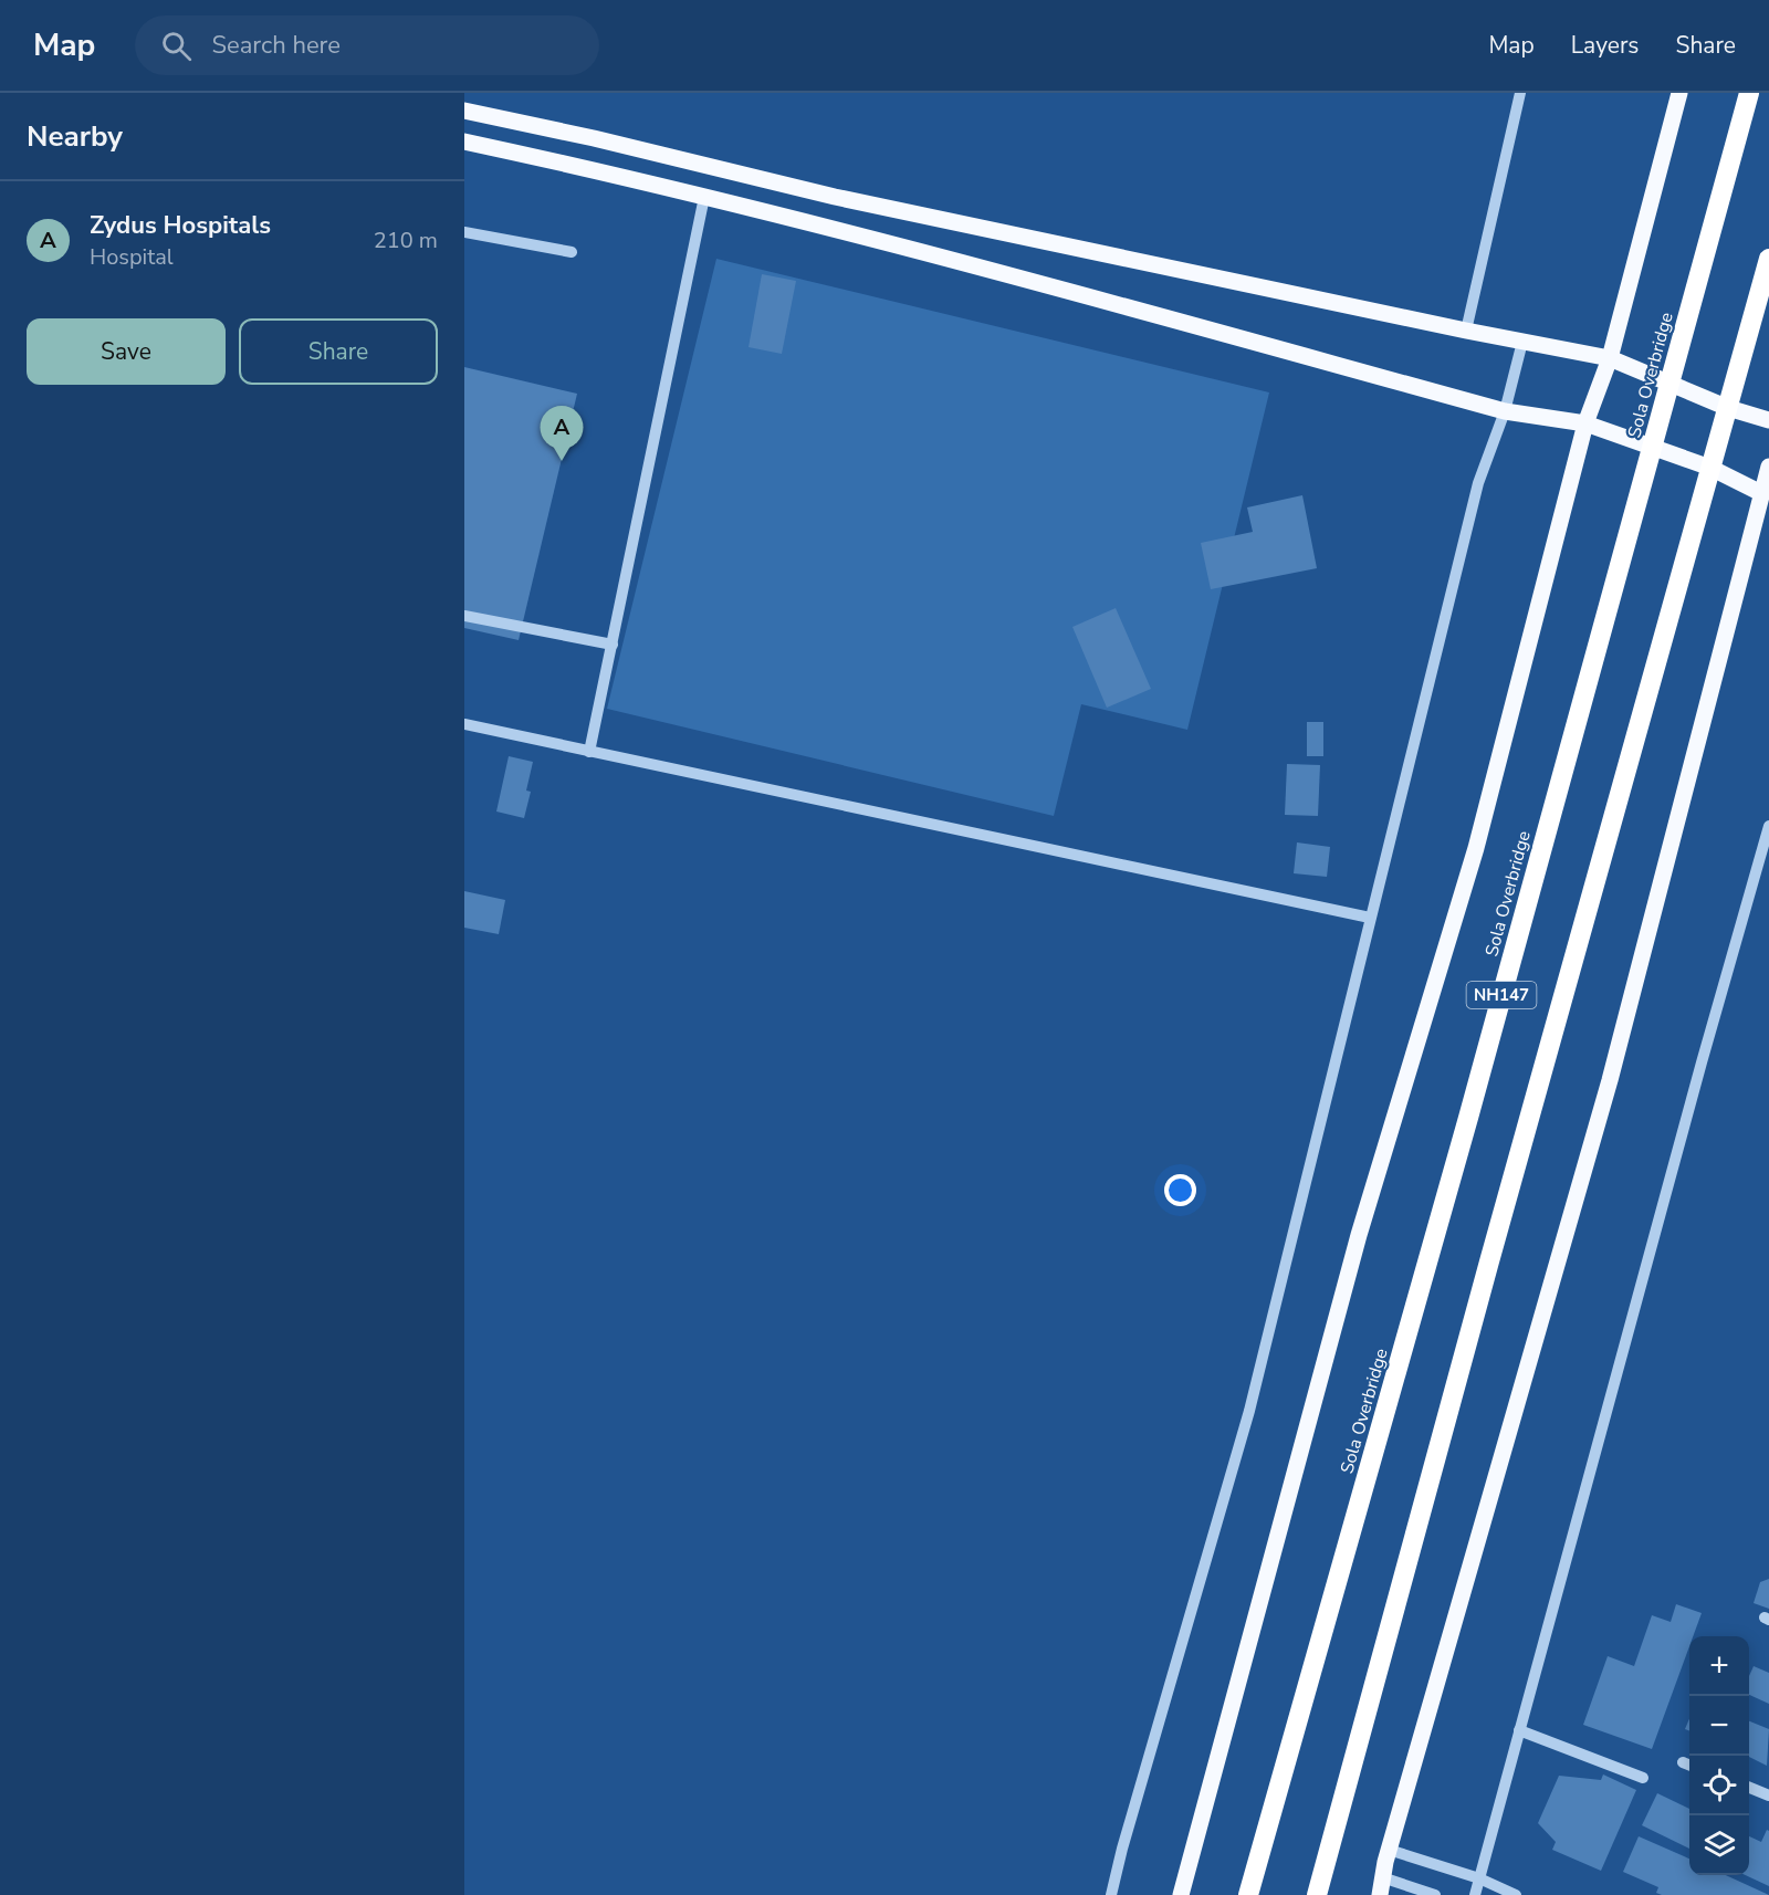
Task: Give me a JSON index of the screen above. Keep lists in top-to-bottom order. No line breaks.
{"streets":{"highway":["Sola Overbridge","NH147"]},"page":{"header":"Map","search":"Search here","nav":["Map","Layers","Share"],"heading":"Nearby","list":[{"mark":"A","name":"Zydus Hospitals","note":"Hospital","value":"210 m"}],"buttons":["Save","Share"],"pins":"A","map_buttons":["+","−"]}}
